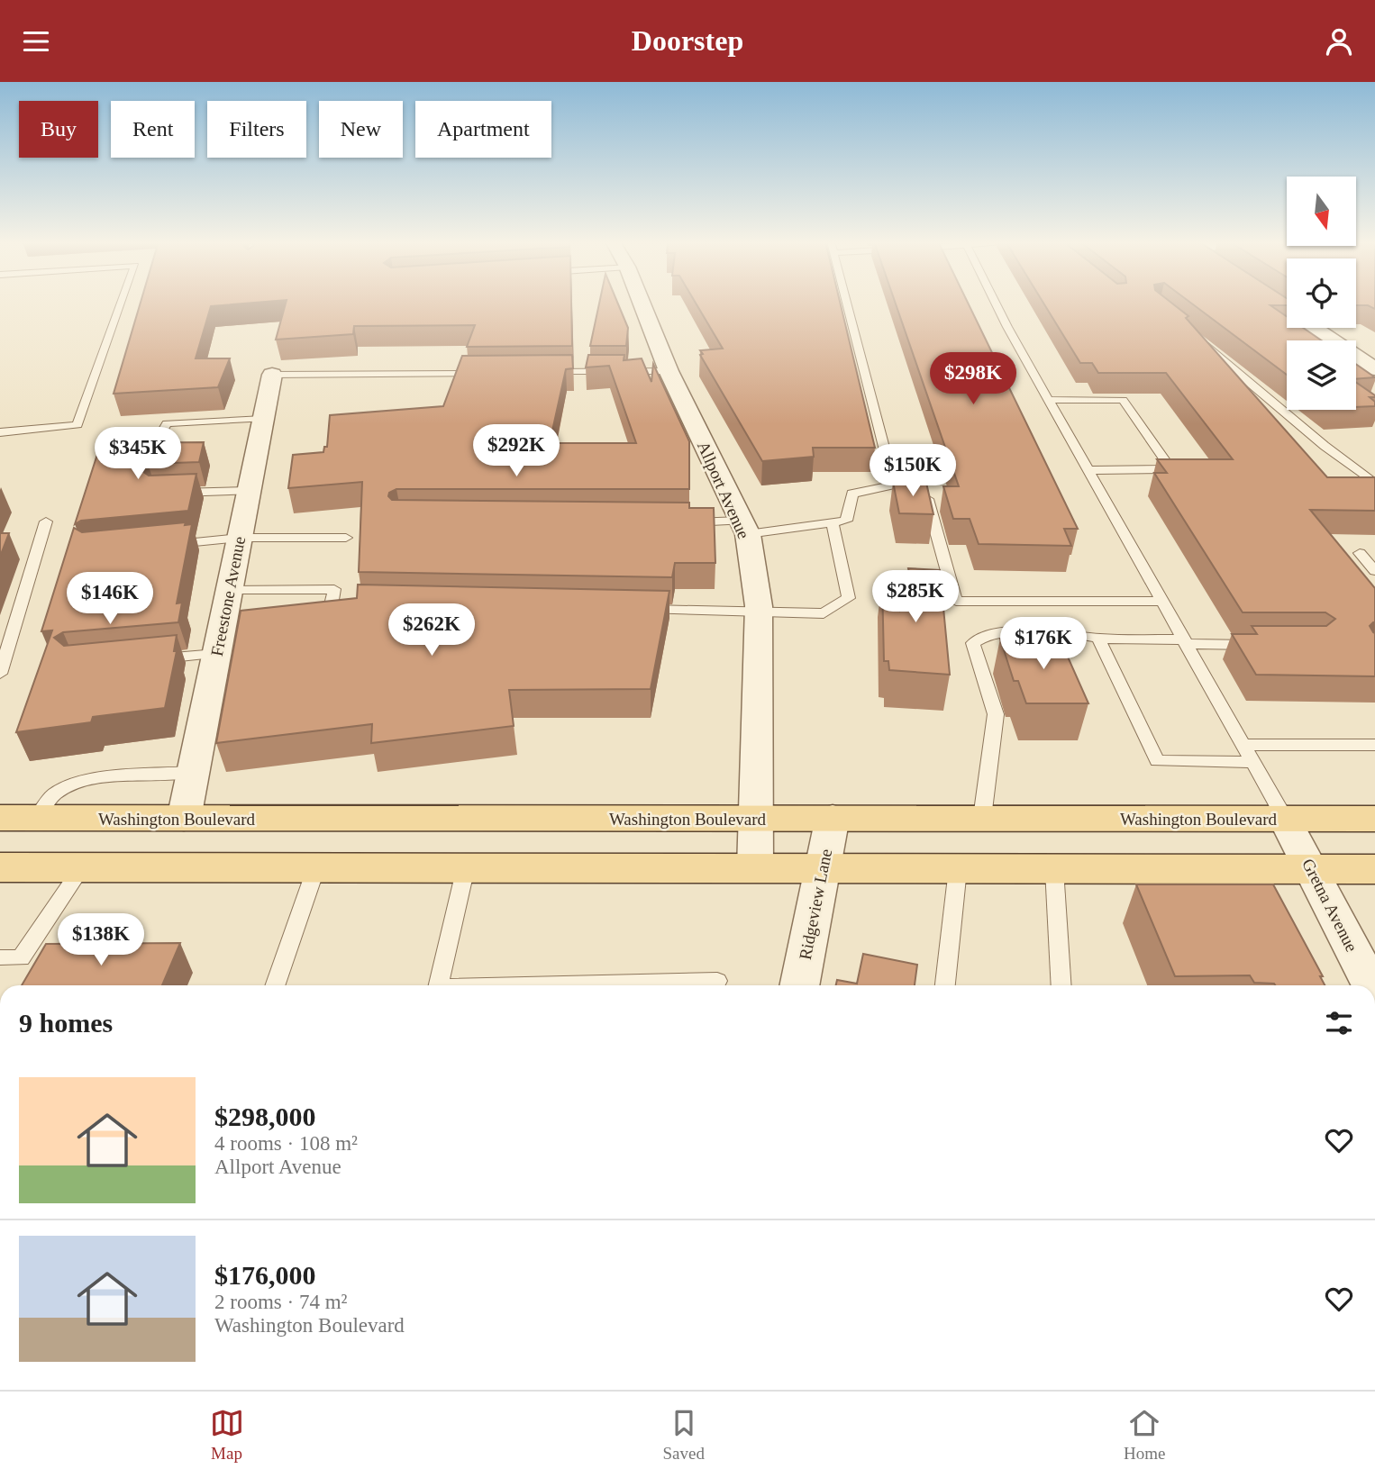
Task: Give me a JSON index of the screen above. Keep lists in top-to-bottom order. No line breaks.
{"streets":{"main road":["Washington Boulevard"],"street":["Allport Avenue","Freestone Avenue","Ridgeview Lane","Gretna Avenue"]},"crossings":[["Allport Avenue","Washington Boulevard"],["Freestone Avenue","Washington Boulevard"],["Washington Boulevard","Ridgeview Lane"],["Washington Boulevard","Gretna Avenue"]],"north":"bottom","page":{"header":"Doorstep","chip":["Buy","Rent","Filters","New","Apartment"],"price":["$298K","$292K","$345K","$150K","$285K","$146K","$262K","$176K","$138K"],"heading":"9 homes","list":[{"name":"$298,000","note":"4 rooms · 108 m² · Allport Avenue"},{"name":"$176,000","note":"2 rooms · 74 m² · Washington Boulevard"}],"tabs":["Map","Saved","Home"]}}
